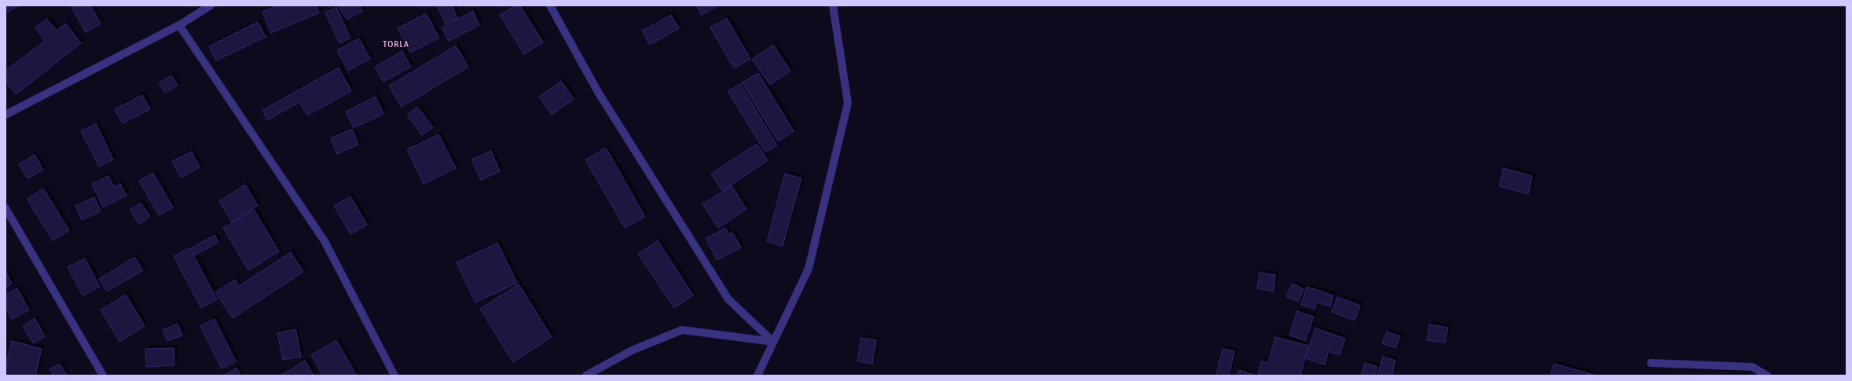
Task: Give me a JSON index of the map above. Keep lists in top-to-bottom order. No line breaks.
{"districts":["TORLA"]}
